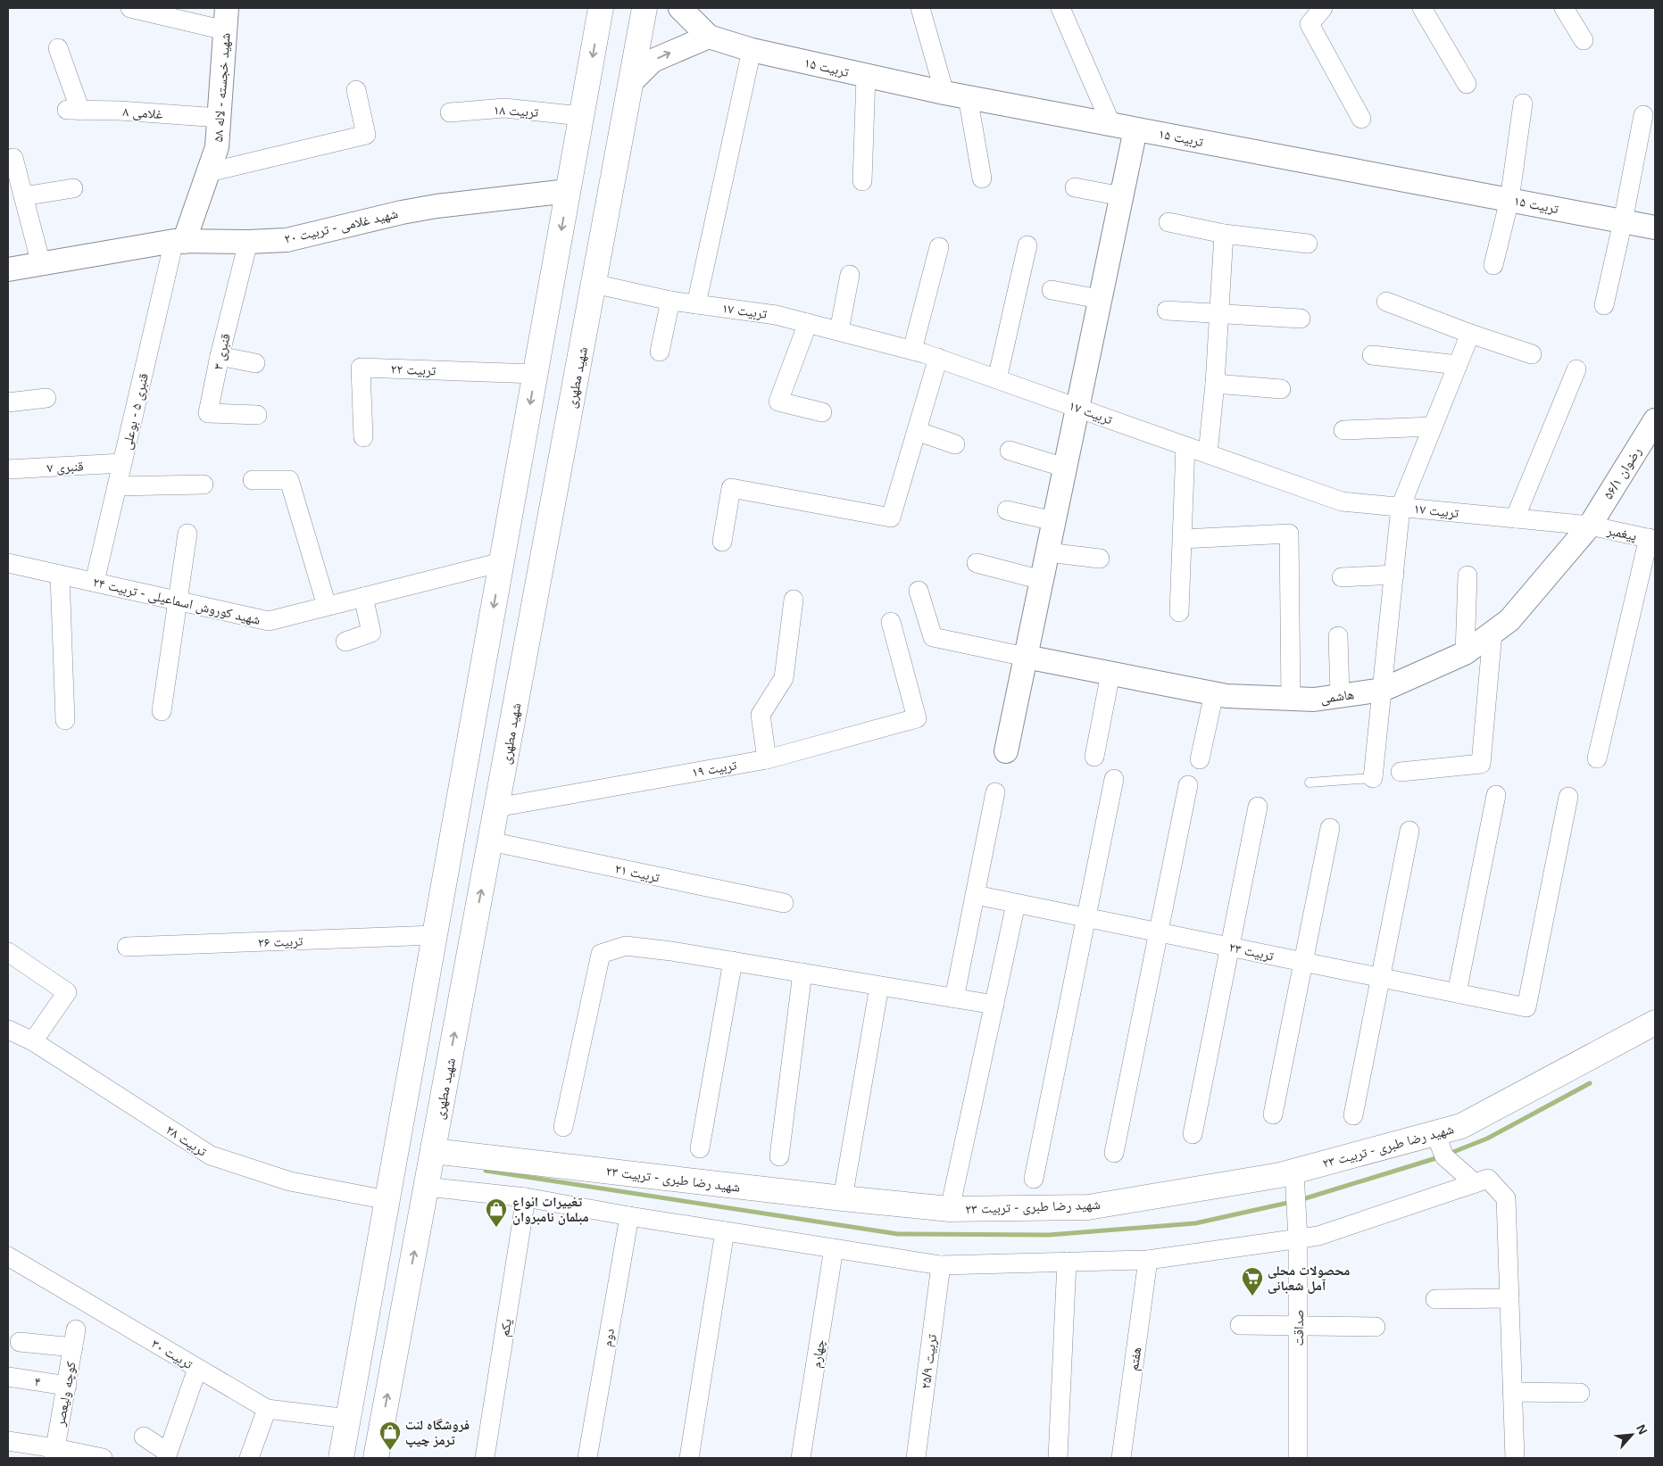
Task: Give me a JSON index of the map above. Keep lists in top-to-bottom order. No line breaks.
{"streets":{"main road":["شهید مطهری","شهید رضا طبری - تربیت ۲۳"],"street":["تربیت ۱۵","شهید خجسته - لاله ۵۸","تربیت ۱۸","غلامی ۸","شهید غلامی - تربیت ۲۰","تربیت ۱۷","قنبری ۳","تربیت ۲۲","قنبری ۵ - بوعلی","قنبری ۷","رضوان ۵۶/۱","پیغمبر","شهید کوروش اسماعیلی - تربیت ۲۴","هاشمی","تربیت ۱۹","تربیت ۲۱","تربیت ۲۶","تربیت ۲۳","تربیت ۲۸","یکم","صداقت","دوم","تربیت ۳۰","چهارم","هفتم","تربیت ۲۵/۹","۴","کوچه ولیعصر"]},"crossings":[["شهید خجسته - لاله ۵۸","غلامی ۸"],["شهید خجسته - لاله ۵۸","شهید غلامی - تربیت ۲۰"],["شهید خجسته - لاله ۵۸","قنبری ۵ - بوعلی"],["شهید غلامی - تربیت ۲۰","قنبری ۳"],["شهید غلامی - تربیت ۲۰","قنبری ۵ - بوعلی"],["تربیت ۱۷","شهید مطهری"],["تربیت ۱۷","رضوان ۵۶/۱"],["تربیت ۱۷","پیغمبر"],["تربیت ۱۷","هاشمی"],["شهید مطهری","تربیت ۱۹"],["شهید مطهری","تربیت ۲۱"],["شهید مطهری","شهید رضا طبری - تربیت ۲۳"],["قنبری ۵ - بوعلی","قنبری ۷"],["قنبری ۵ - بوعلی","شهید کوروش اسماعیلی - تربیت ۲۴"],["رضوان ۵۶/۱","پیغمبر"],["رضوان ۵۶/۱","هاشمی"],["پیغمبر","هاشمی"],["شهید رضا طبری - تربیت ۲۳","صداقت"],["۴","کوچه ولیعصر"]],"places":{"shop":["تغییرات انواع مبلمان نامبروان","فروشگاه لنت ترمز چیپ"],"supermarket":["محصولات محلی آمل شعبانی"]},"north":"top right"}
